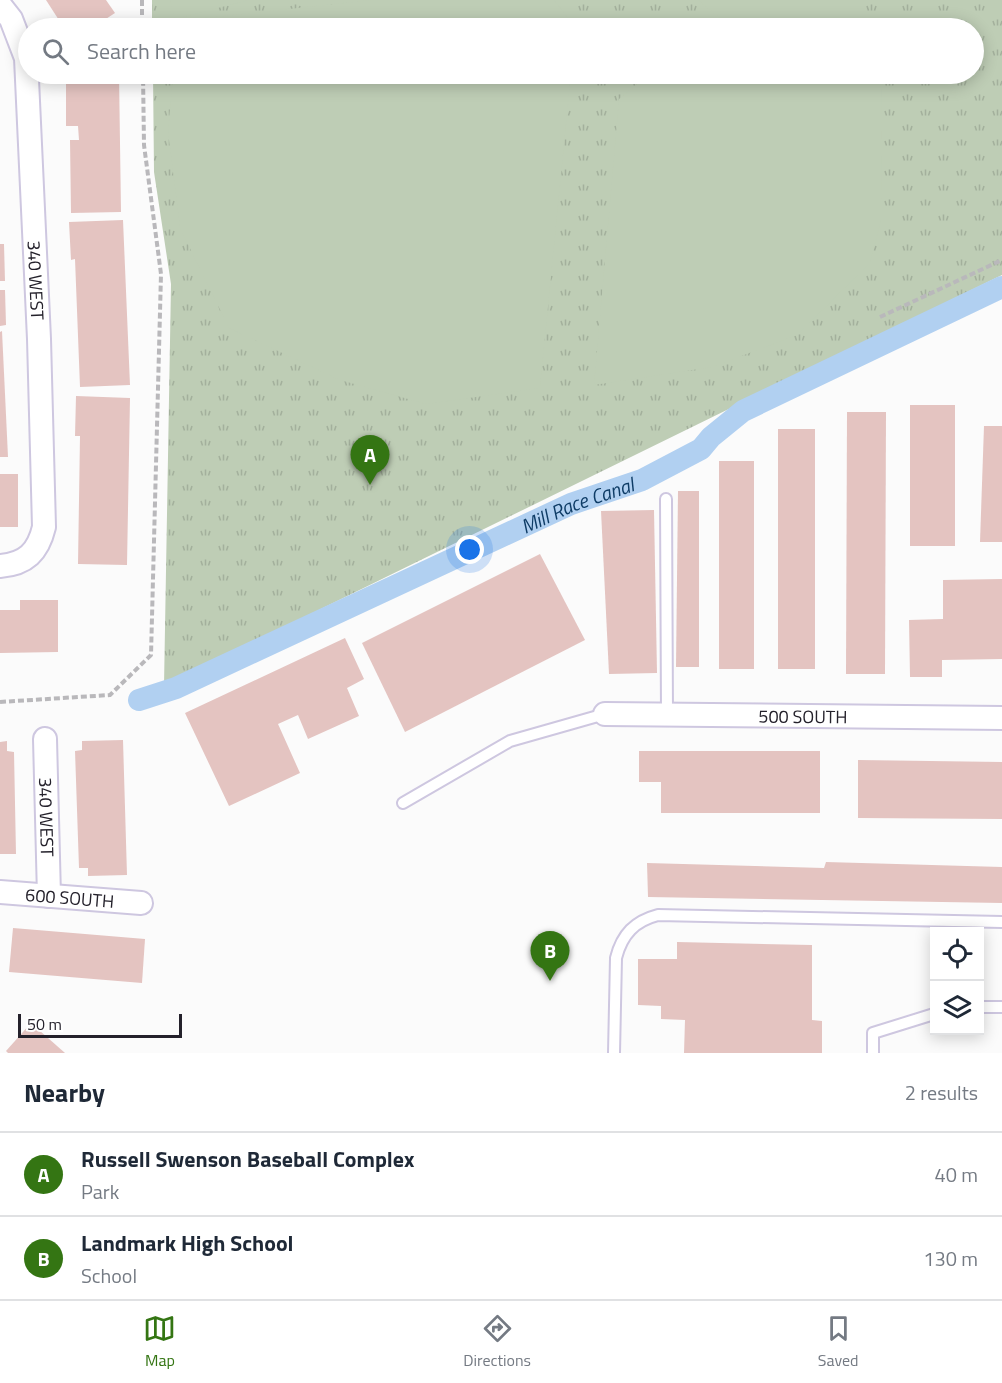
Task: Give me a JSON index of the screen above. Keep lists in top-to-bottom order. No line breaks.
{"streets":{"street":["340 WEST","500 SOUTH","600 SOUTH"]},"crossings":[["340 WEST","600 SOUTH"]],"water":["Mill Race Canal"],"scale_bar":"50 m","page":{"search":"Search here","pins":["A","B"],"scale":"50 m","heading":["Nearby","2 results"],"list":[{"mark":"A","name":"Russell Swenson Baseball Complex","note":"Park","value":"40 m"},{"mark":"B","name":"Landmark High School","note":"School","value":"130 m"}],"nav":["Map","Directions","Saved"]}}
